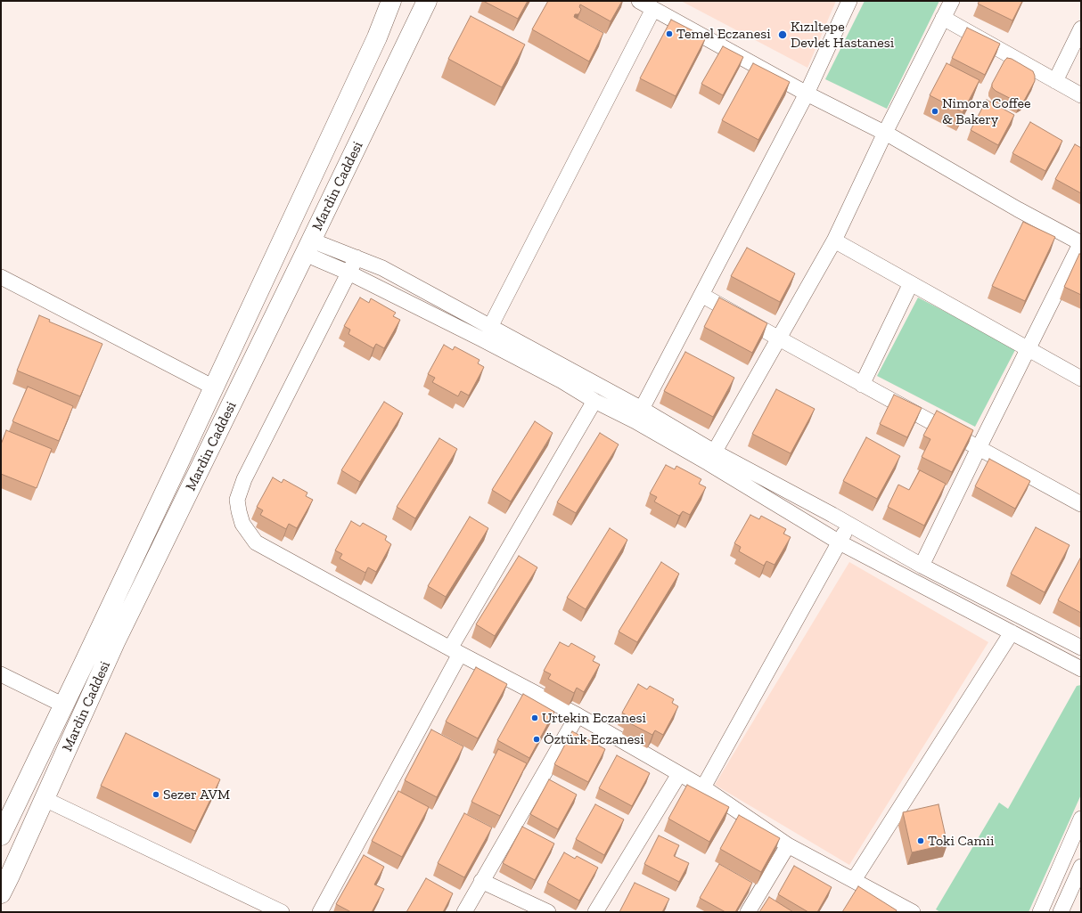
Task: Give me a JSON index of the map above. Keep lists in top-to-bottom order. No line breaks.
{"streets":{"highway":["Mardin Caddesi"]},"places":["Temel Eczanesi","Kızıltepe Devlet Hastanesi","Nimora Coffee & Bakery","Urtekin Eczanesi","Öztürk Eczanesi","Sezer AVM","Toki Camii"]}
